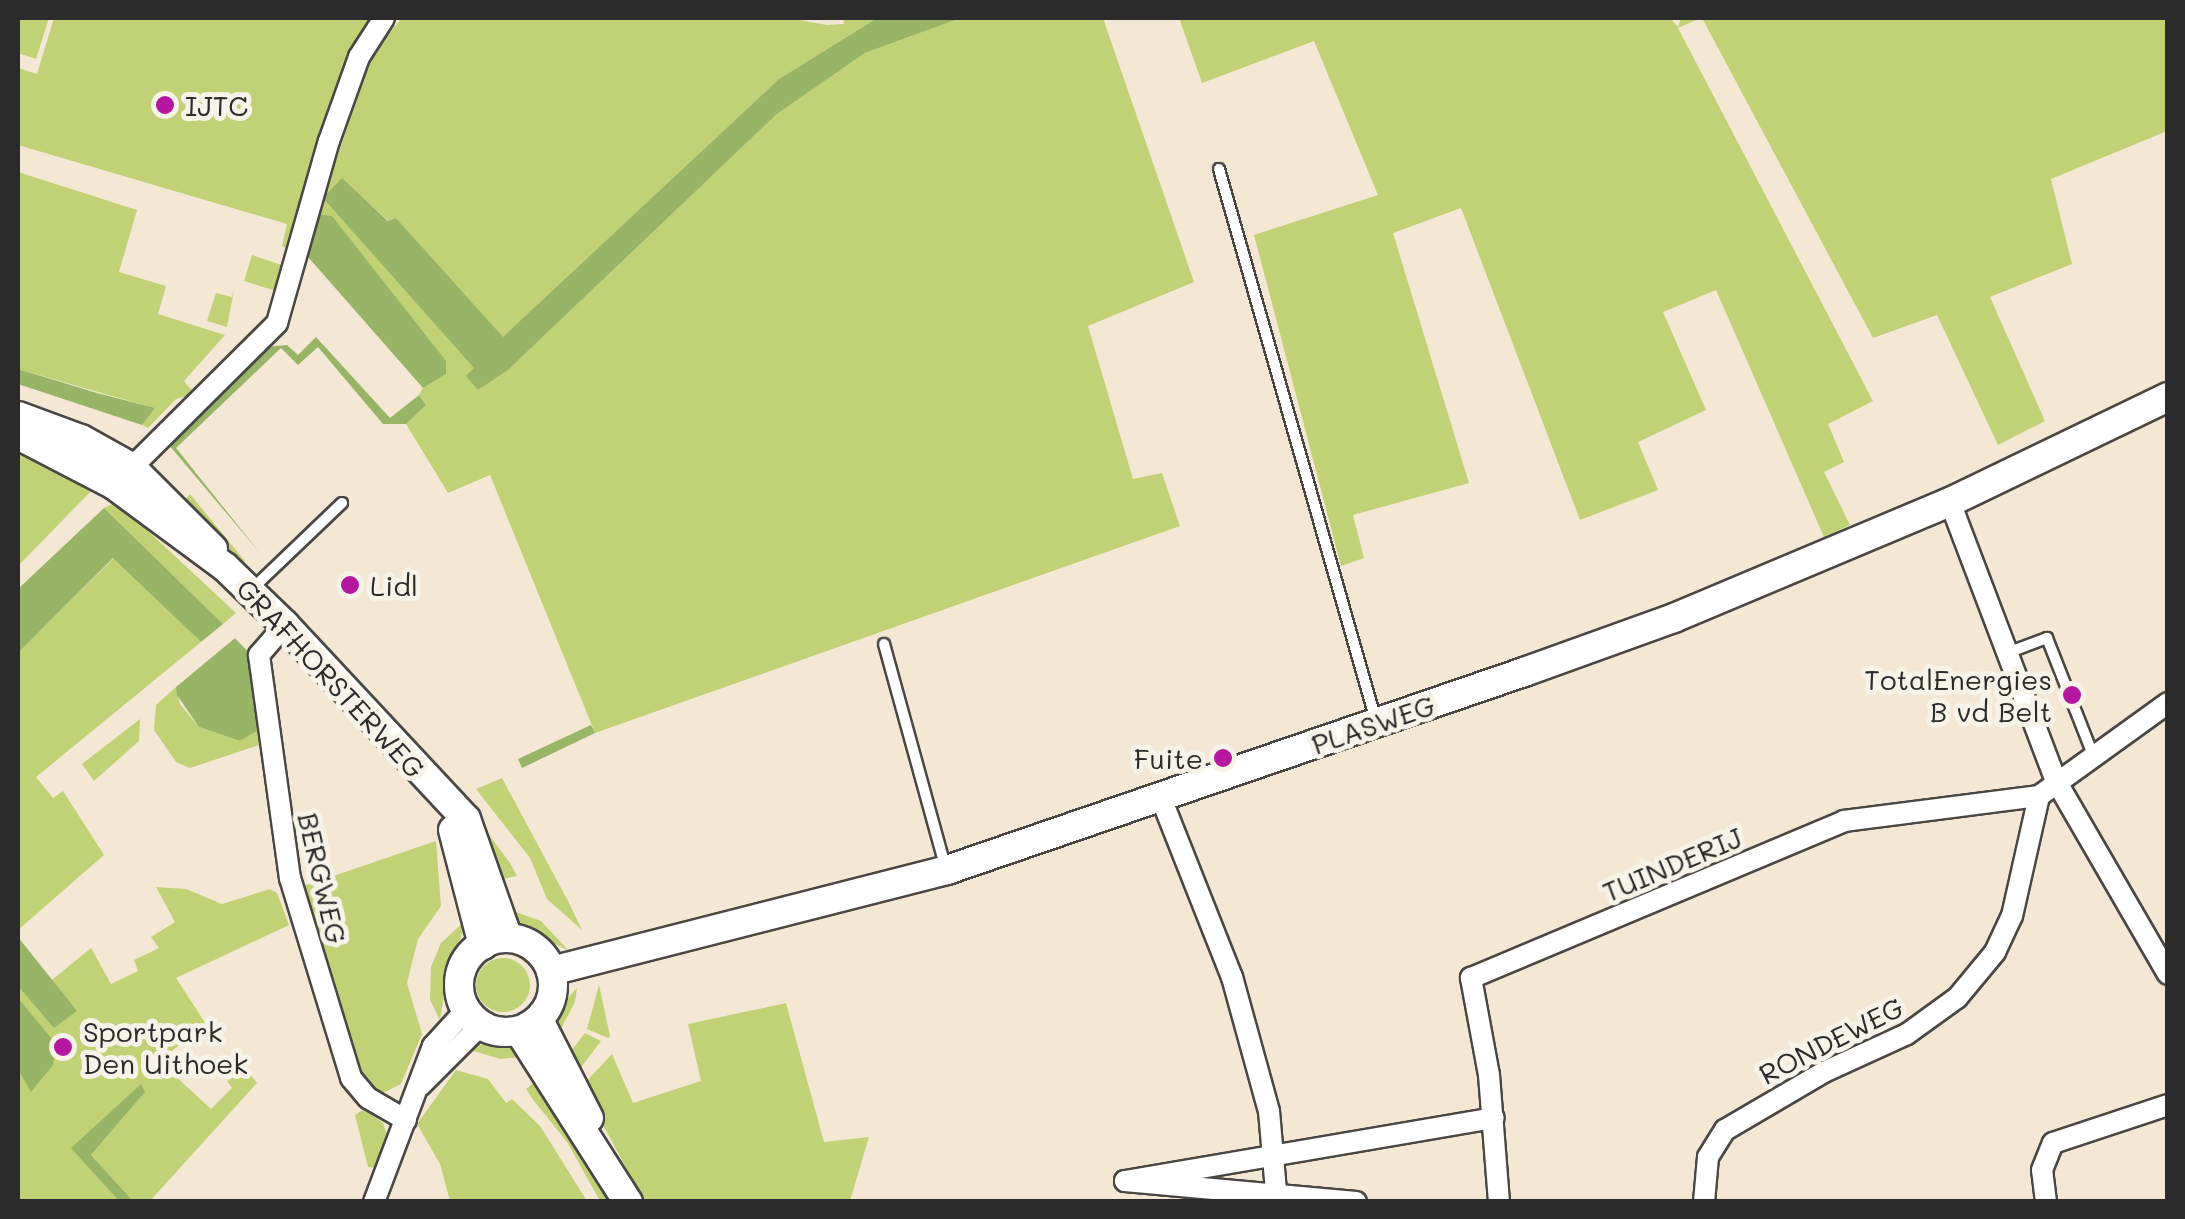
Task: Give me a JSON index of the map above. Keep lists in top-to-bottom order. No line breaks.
{"streets":{"street":["GRAFHORSTERWEG","PLASWEG","TUINDERIJ","BERGWEG","RONDEWEG"]},"crossings":[["GRAFHORSTERWEG","PLASWEG"],["GRAFHORSTERWEG","BERGWEG"],["TUINDERIJ","RONDEWEG"]],"places":["IJTC","Lidl","TotalEnergies B vd Belt","Fuite","Sportpark Den Uithoek"]}
